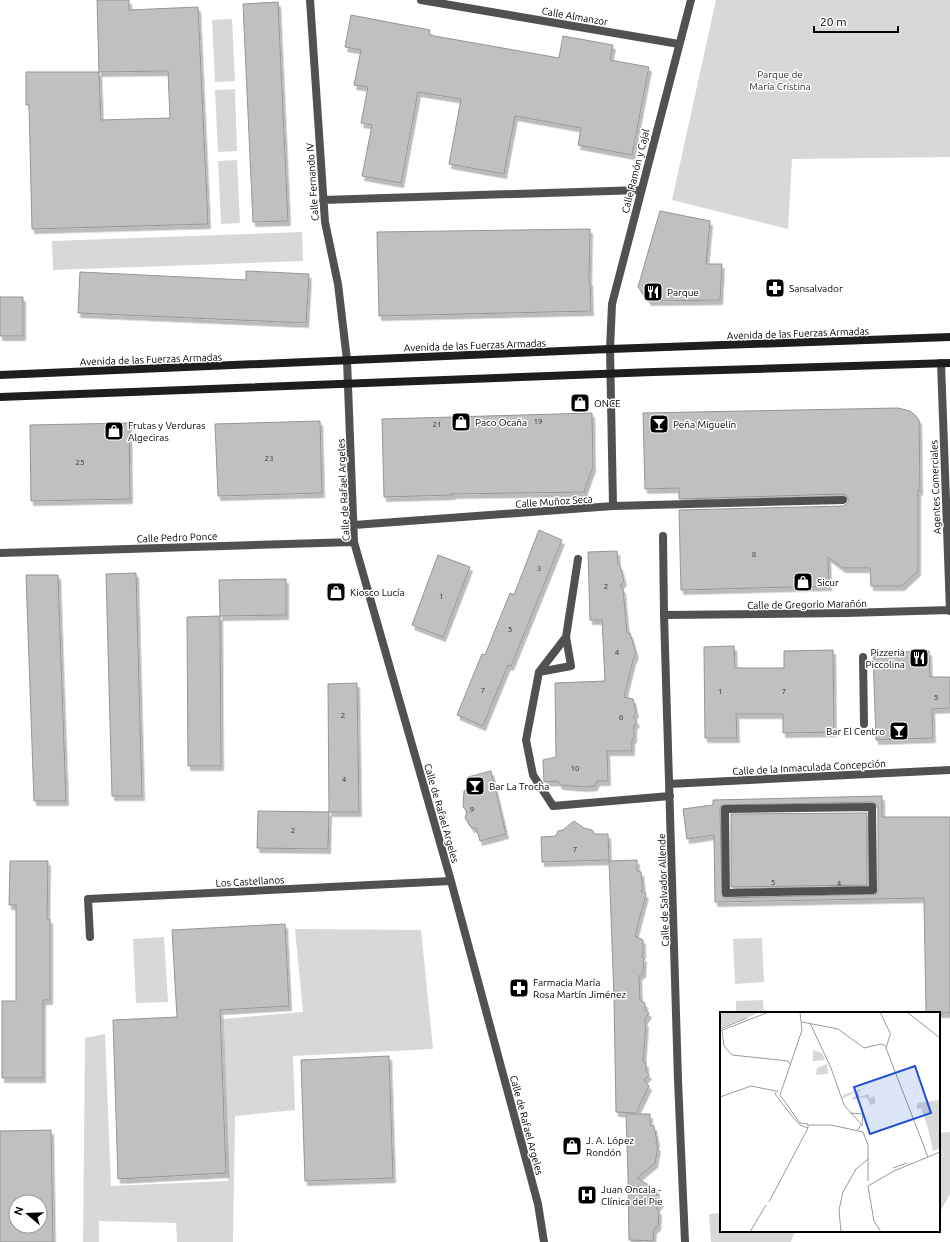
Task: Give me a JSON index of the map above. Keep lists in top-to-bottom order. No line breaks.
{"streets":{"main road":["Avenida de las Fuerzas Armadas"],"street":["Calle Almanzor","Calle Ramón y Cajal","Calle Fernando IV","Agentes Comerciales","Calle de Rafael Argeles","Calle Muñoz Seca","Calle Pedro Ponce","Calle de Gregorio Marañón","Calle de la Inmaculada Concepción","Los Castellanos","Calle de Salvador Allende"]},"crossings":[["Calle Almanzor","Calle Ramón y Cajal"],["Calle Ramón y Cajal","Avenida de las Fuerzas Armadas"],["Calle Fernando IV","Avenida de las Fuerzas Armadas"],["Calle Fernando IV","Calle de Rafael Argeles"],["Agentes Comerciales","Calle de Gregorio Marañón"],["Calle de Rafael Argeles","Calle Muñoz Seca"],["Calle de Rafael Argeles","Calle Pedro Ponce"],["Calle de Rafael Argeles","Los Castellanos"],["Calle de Gregorio Marañón","Calle de Salvador Allende"],["Calle de la Inmaculada Concepción","Calle de Salvador Allende"]],"parks":["Parque de María Cristina"],"places":{"pharmacy":["Sansalvador","Farmacia María Rosa Martín Jiménez"],"restaurant":["Parque","Pizzeria Piccolina"],"shop":["ONCE","Paco Ocaña","Frutas y Verduras Algeciras","Sicur","Kiosco Lucía","J. A. López Rondón"],"bar":["Peña Miguelín","Bar El Centro","Bar La Trocha"],"hospital":["Juan Oncala - Clínica del Pie"]},"house_numbers":["19","21","23","25","8","3","2","1","5","4","7","1","7","5","2","6","10","4","9","2","7","5","4"],"scale_bar":"20 m","north":"left"}
